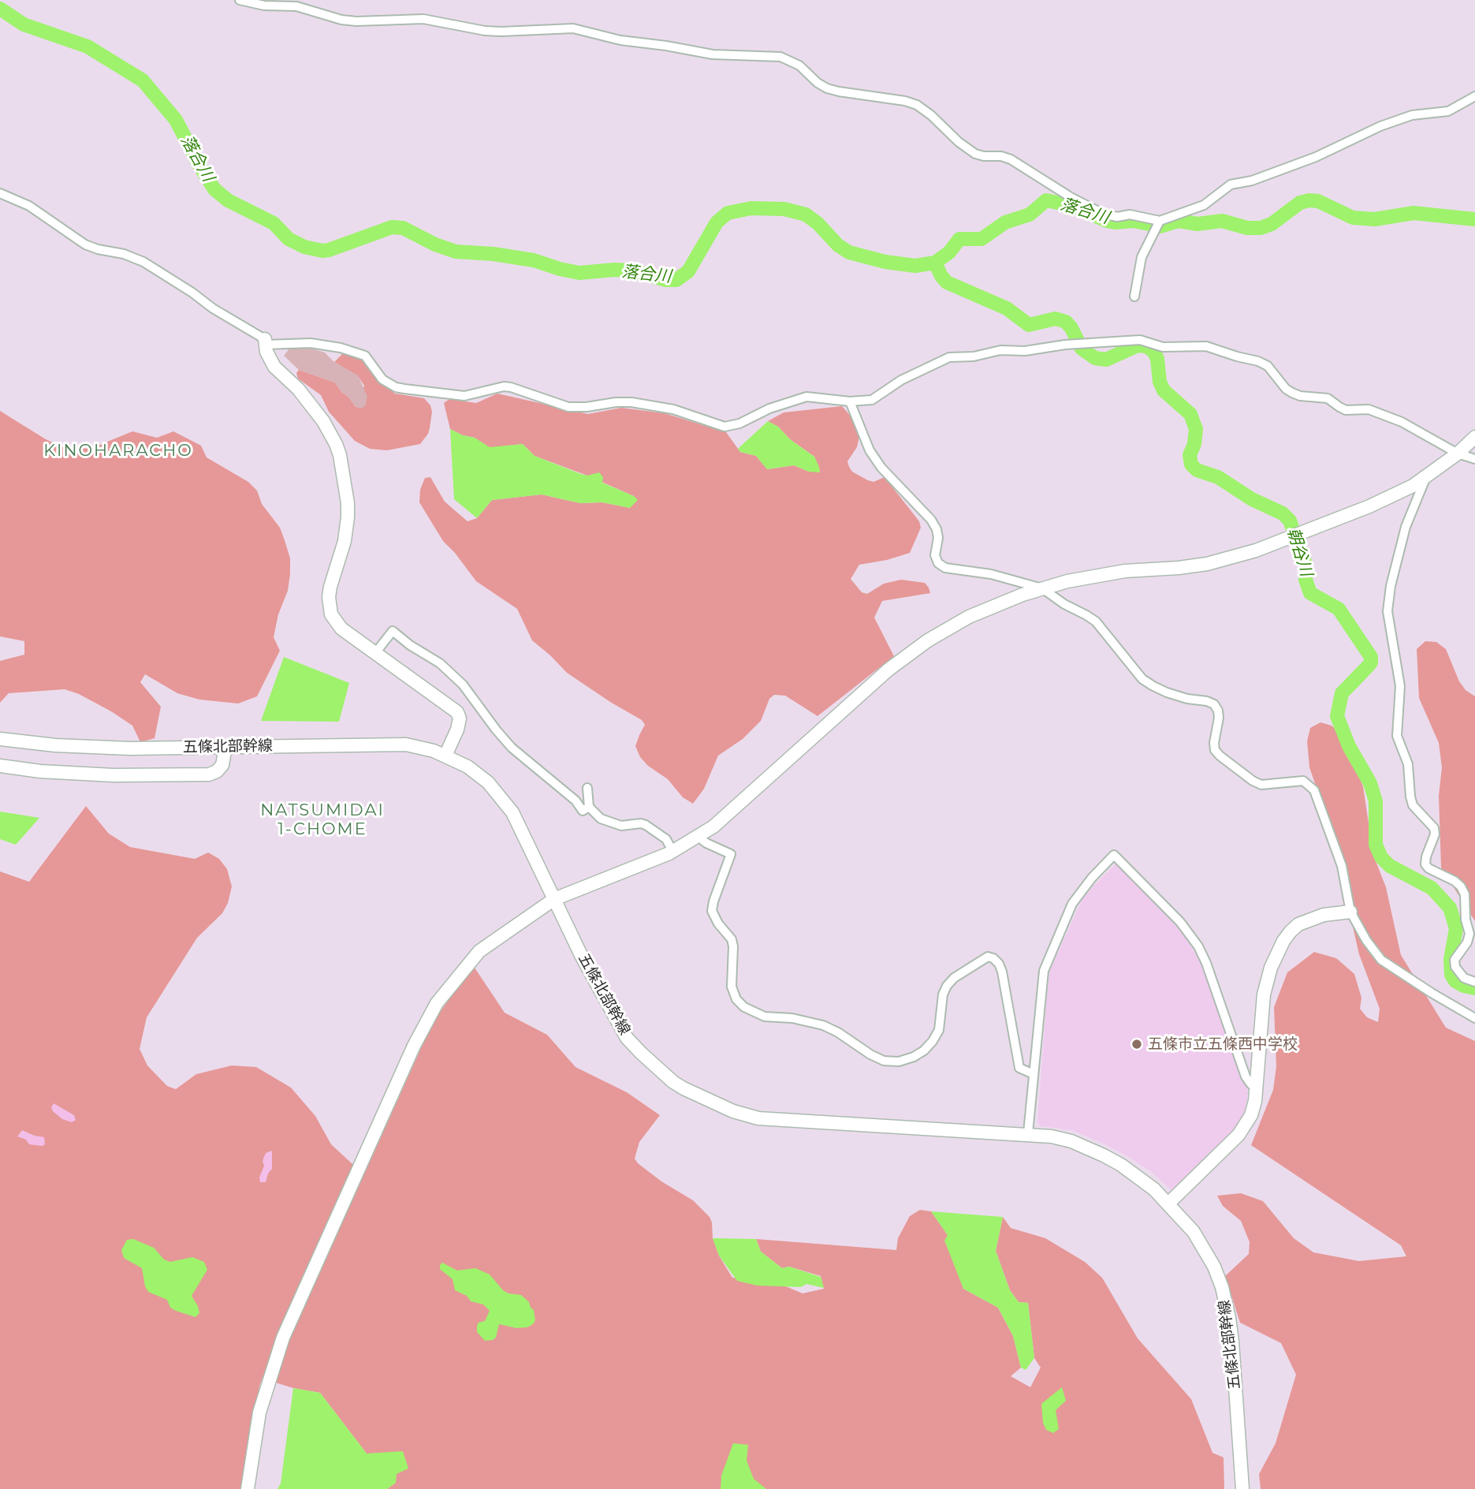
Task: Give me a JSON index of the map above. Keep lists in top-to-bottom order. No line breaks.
{"streets":{"street":["五條北部幹線"]},"districts":["KINOHARACHO","NATSUMIDAI 1-CHOME"],"water":["落合川","朝谷川"],"places":["五條市立五條西中学校"]}
